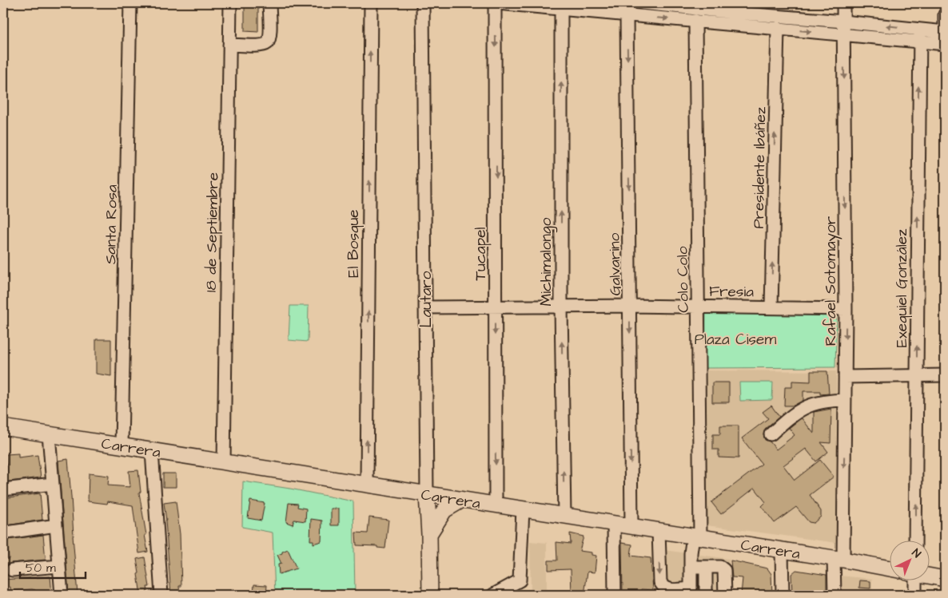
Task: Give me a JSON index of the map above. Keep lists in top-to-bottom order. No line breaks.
{"streets":{"main road":["Lautaro","Carrera"],"street":["Presidente Ibáñez","Santa Rosa","18 de Septiembre","El Bosque","Tucapel","Michimalongo","Galvarino","Colo Colo","Rafael Sotomayor","Exequiel González","Fresia"]},"crossings":[["Presidente Ibáñez","Fresia"],["Santa Rosa","Carrera"],["18 de Septiembre","Carrera"],["El Bosque","Carrera"],["Tucapel","Fresia"],["Tucapel","Carrera"],["Michimalongo","Fresia"],["Michimalongo","Carrera"],["Galvarino","Fresia"],["Galvarino","Carrera"],["Colo Colo","Fresia"],["Colo Colo","Carrera"],["Rafael Sotomayor","Fresia"],["Rafael Sotomayor","Carrera"],["Fresia","Lautaro"],["Lautaro","Carrera"]],"one_way":["Presidente Ibáñez","El Bosque","Tucapel","Michimalongo","Galvarino","Rafael Sotomayor","Exequiel González"],"parks":["Plaza Cisem"],"scale_bar":"50 m","north":"top right"}
